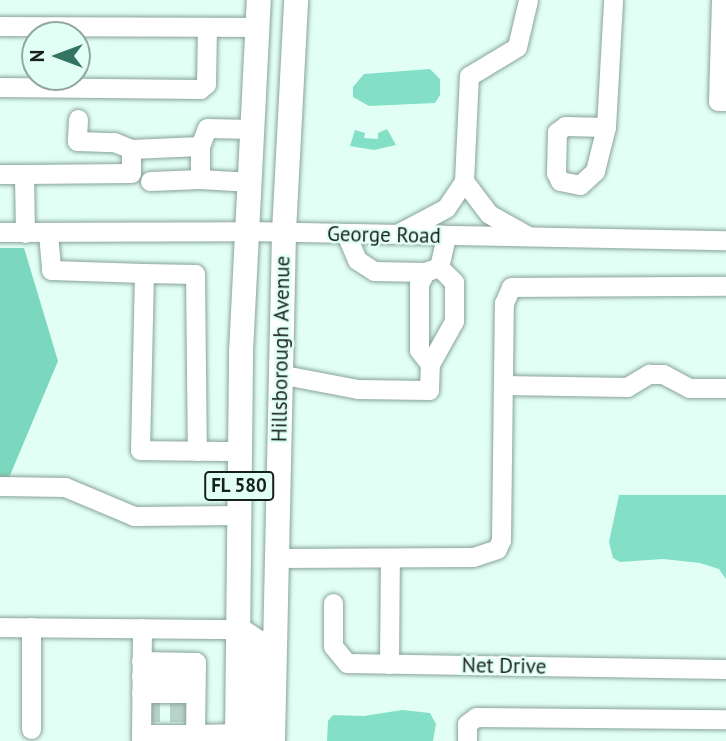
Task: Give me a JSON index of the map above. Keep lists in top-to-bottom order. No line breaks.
{"streets":{"main road":["Hillsborough Avenue","FL 580"],"street":["George Road","Net Drive"]},"crossings":[["George Road","Hillsborough Avenue"]],"north":"left"}
